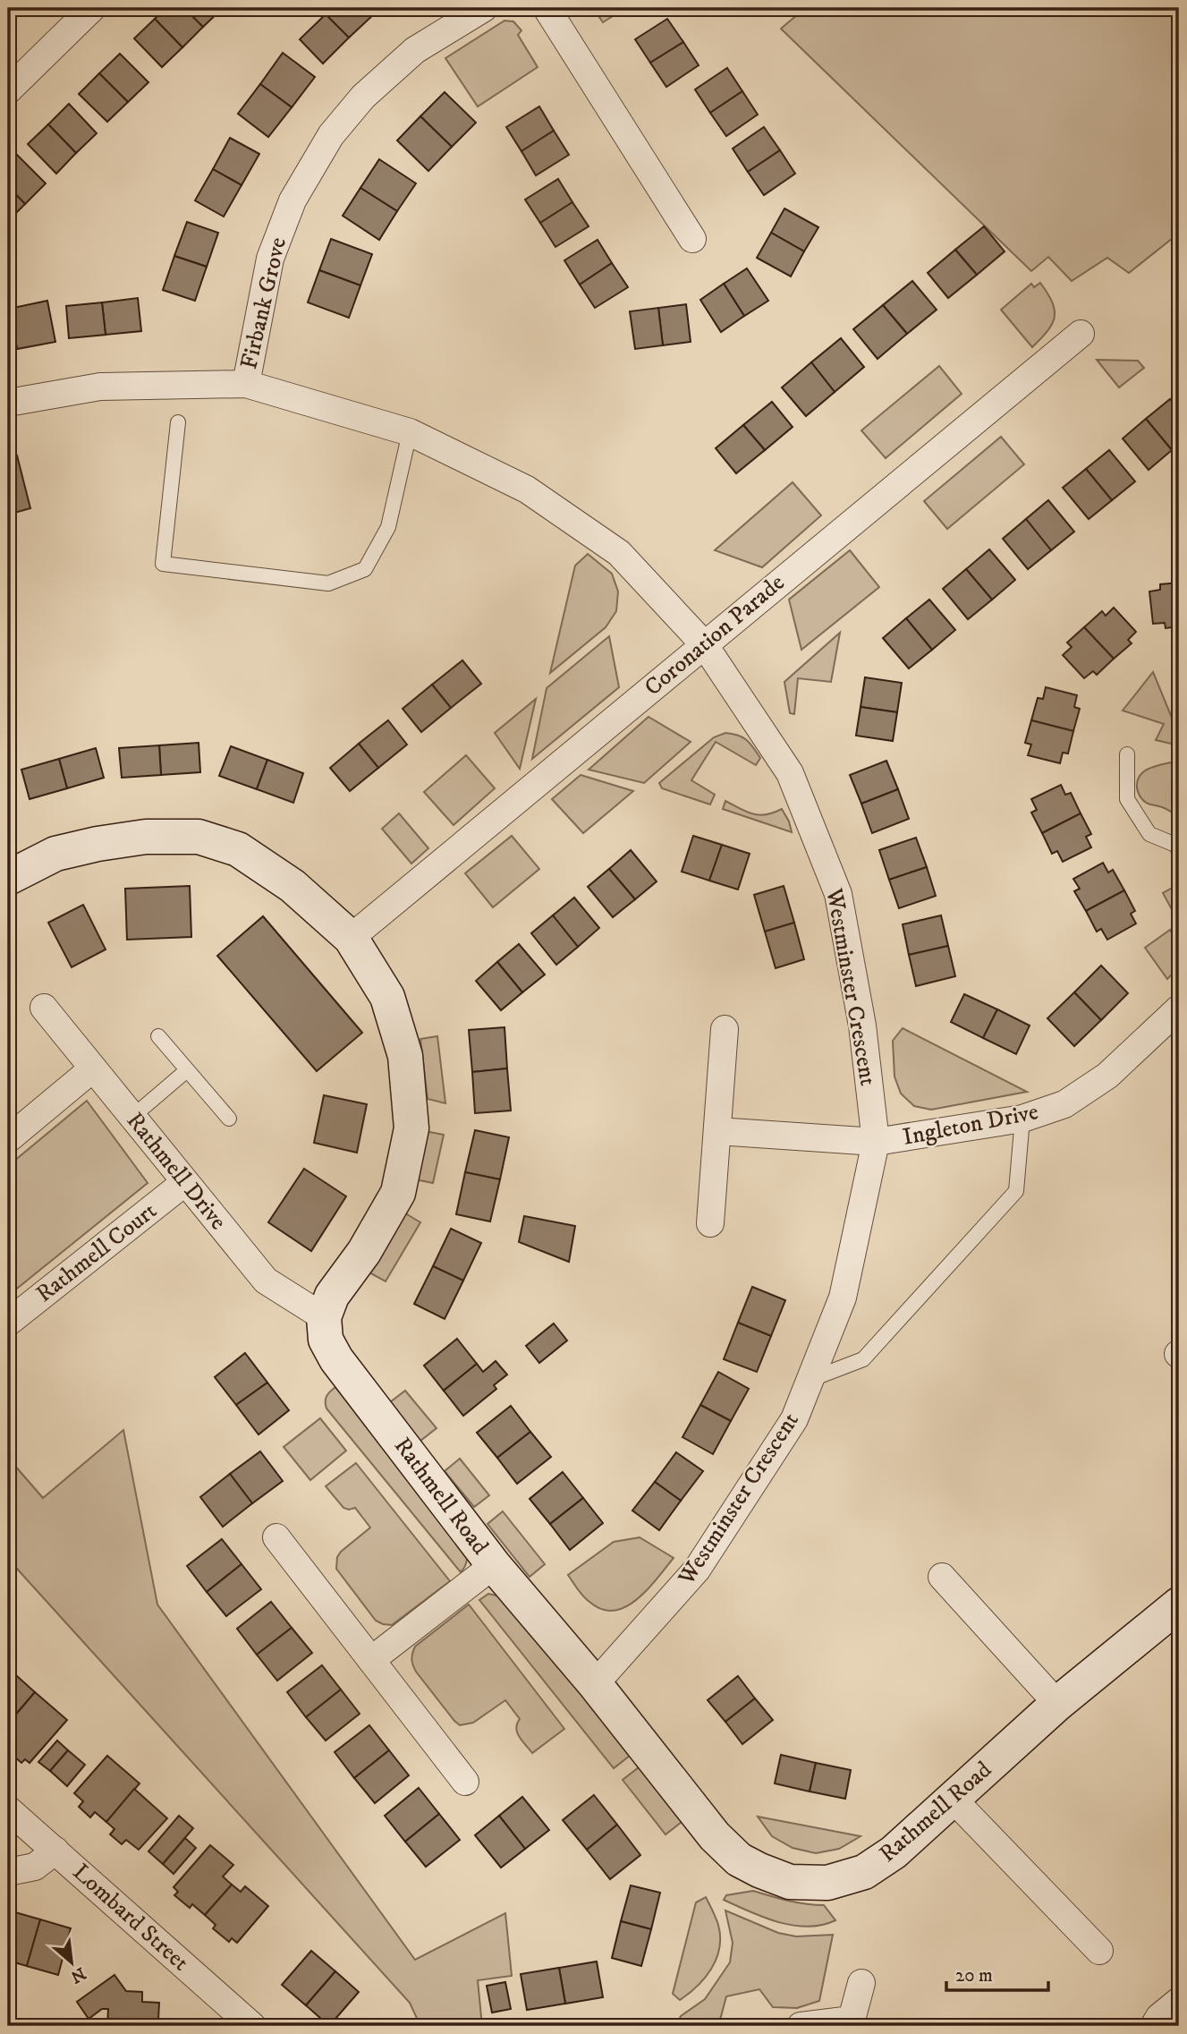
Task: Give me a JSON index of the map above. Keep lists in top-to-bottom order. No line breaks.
{"streets":{"street":["Firbank Grove","Coronation Parade","Westminster Crescent","Ingleton Drive","Rathmell Drive","Rathmell Court","Rathmell Road","Lombard Street"]},"crossings":[["Firbank Grove","Westminster Crescent"],["Coronation Parade","Westminster Crescent"],["Westminster Crescent","Ingleton Drive"],["Westminster Crescent","Rathmell Road"],["Rathmell Drive","Rathmell Court"],["Rathmell Drive","Rathmell Road"]],"scale_bar":"20 m","north":"bottom right"}
